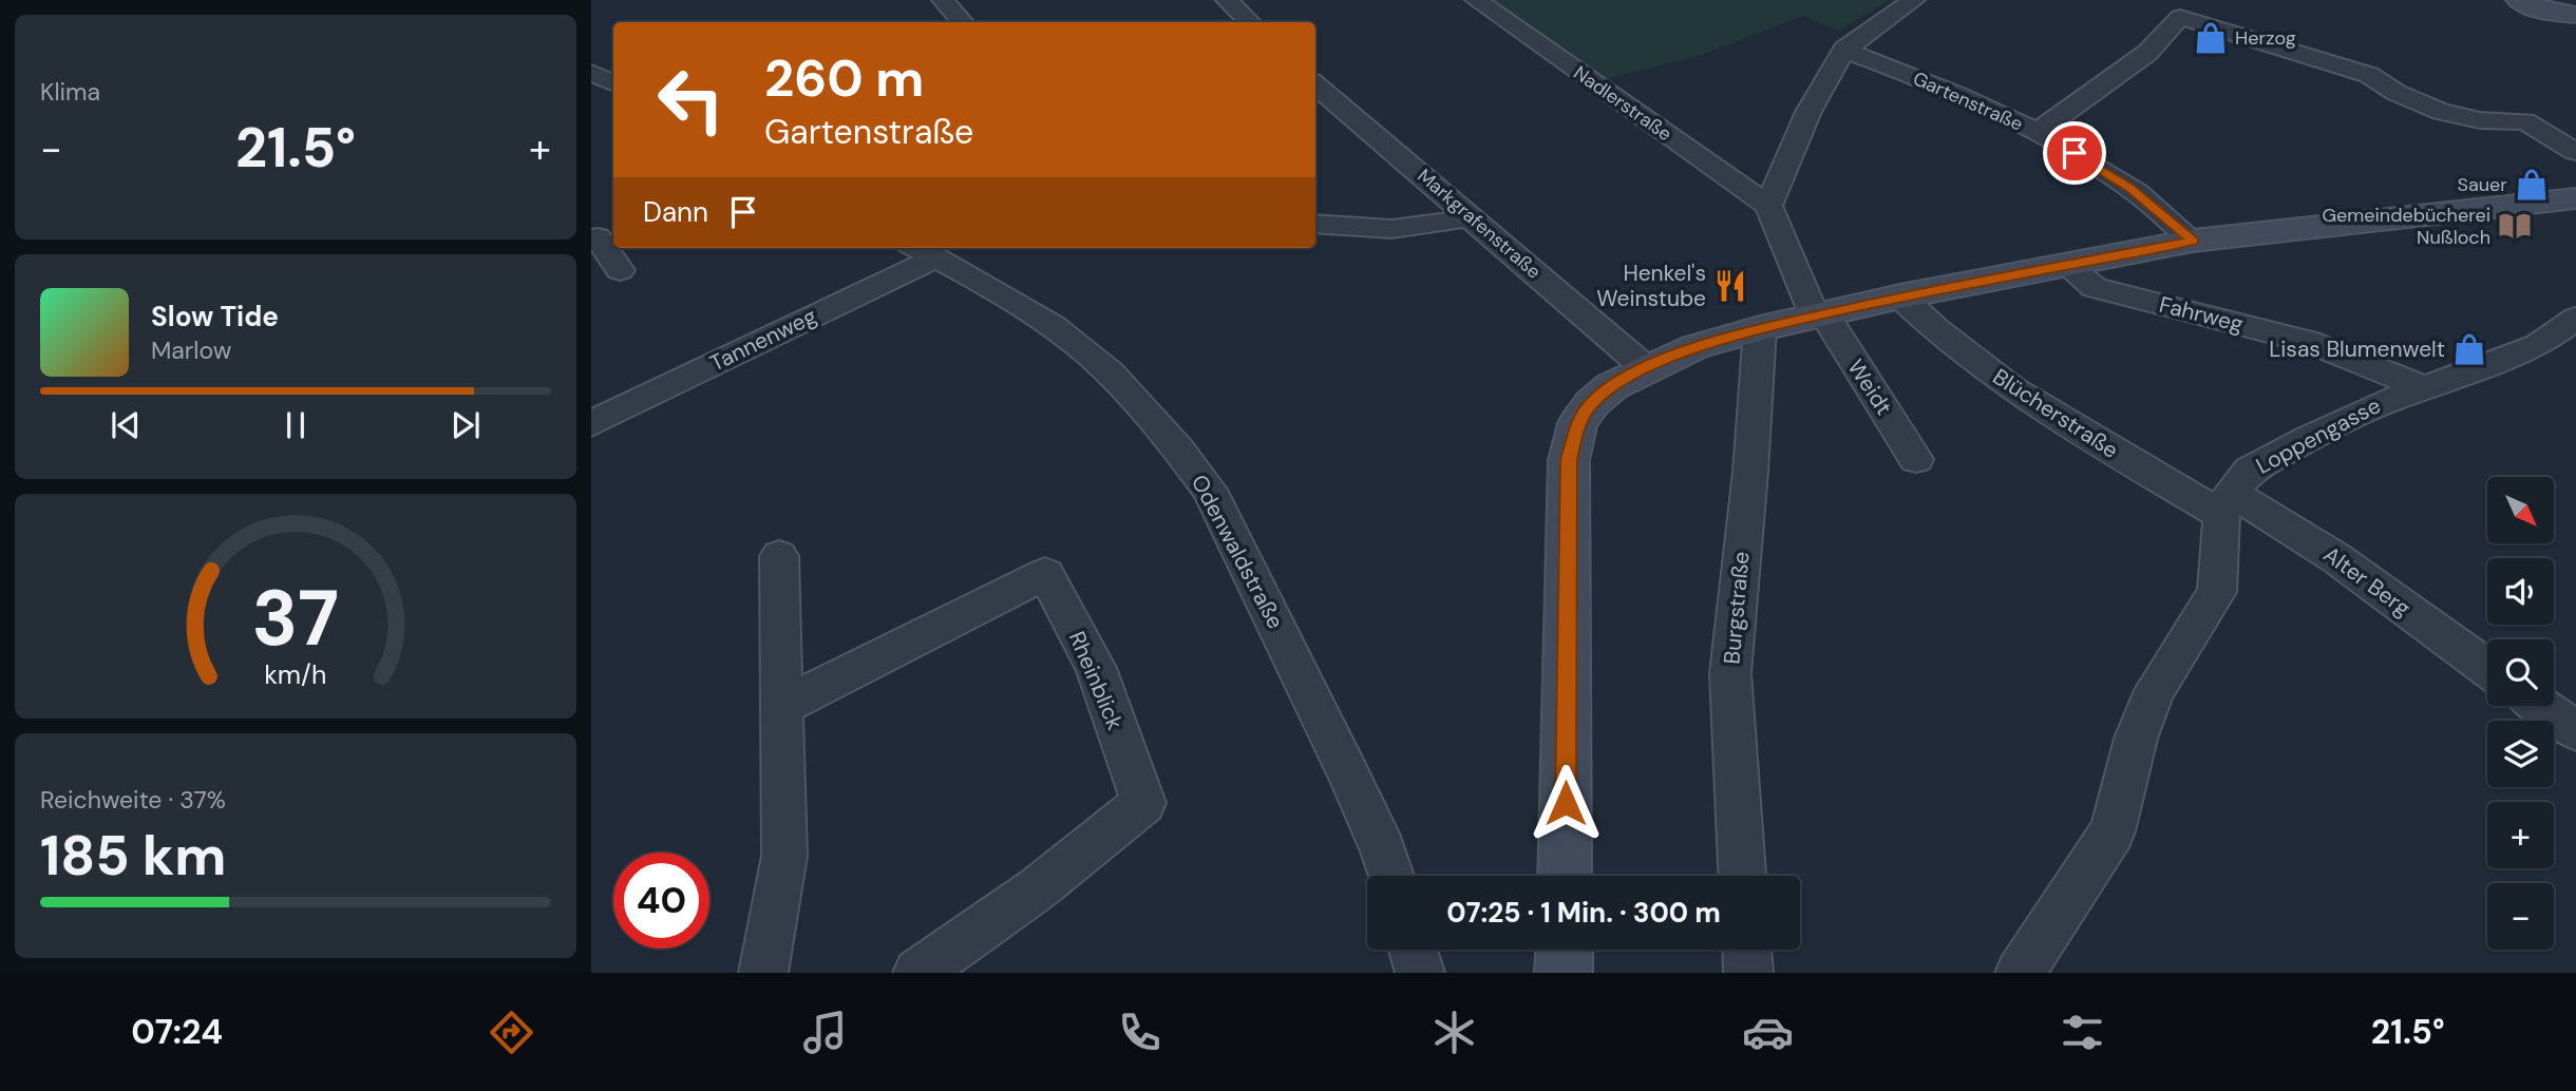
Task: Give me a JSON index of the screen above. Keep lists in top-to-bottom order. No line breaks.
{"streets":{"street":["Gartenstraße","Nadlerstraße","Markgrafenstraße","Fahrweg","Tannenweg","Weidt","Blücherstraße","Loppengasse","Odenwaldstraße","Alter Berg","Burgstraße","Rheinblick"]},"crossings":[["Fahrweg","Loppengasse"],["Tannenweg","Odenwaldstraße"],["Blücherstraße","Loppengasse"],["Blücherstraße","Alter Berg"],["Loppengasse","Alter Berg"]],"places":{"shop":["Herzog","Sauer","Lisas Blumenwelt"],"library":["Gemeindebücherei Nußloch"],"restaurant":["Henkel's Weinstube"]},"north":"bottom right","page":{"tile":["Klima",["Reichweite · 37%","185 km"]],"turn":["260 m","Gartenstraße"],"heat":["−","21.5°","+"],"then":"Dann","song":["Slow Tide","Marlow"],"map_buttons":["+","−"],"limit":"40","trip":"07:25 · 1 Min. · 300 m","tabs":["07:24","21.5°"],"gauge":["37","km/h"]}}
